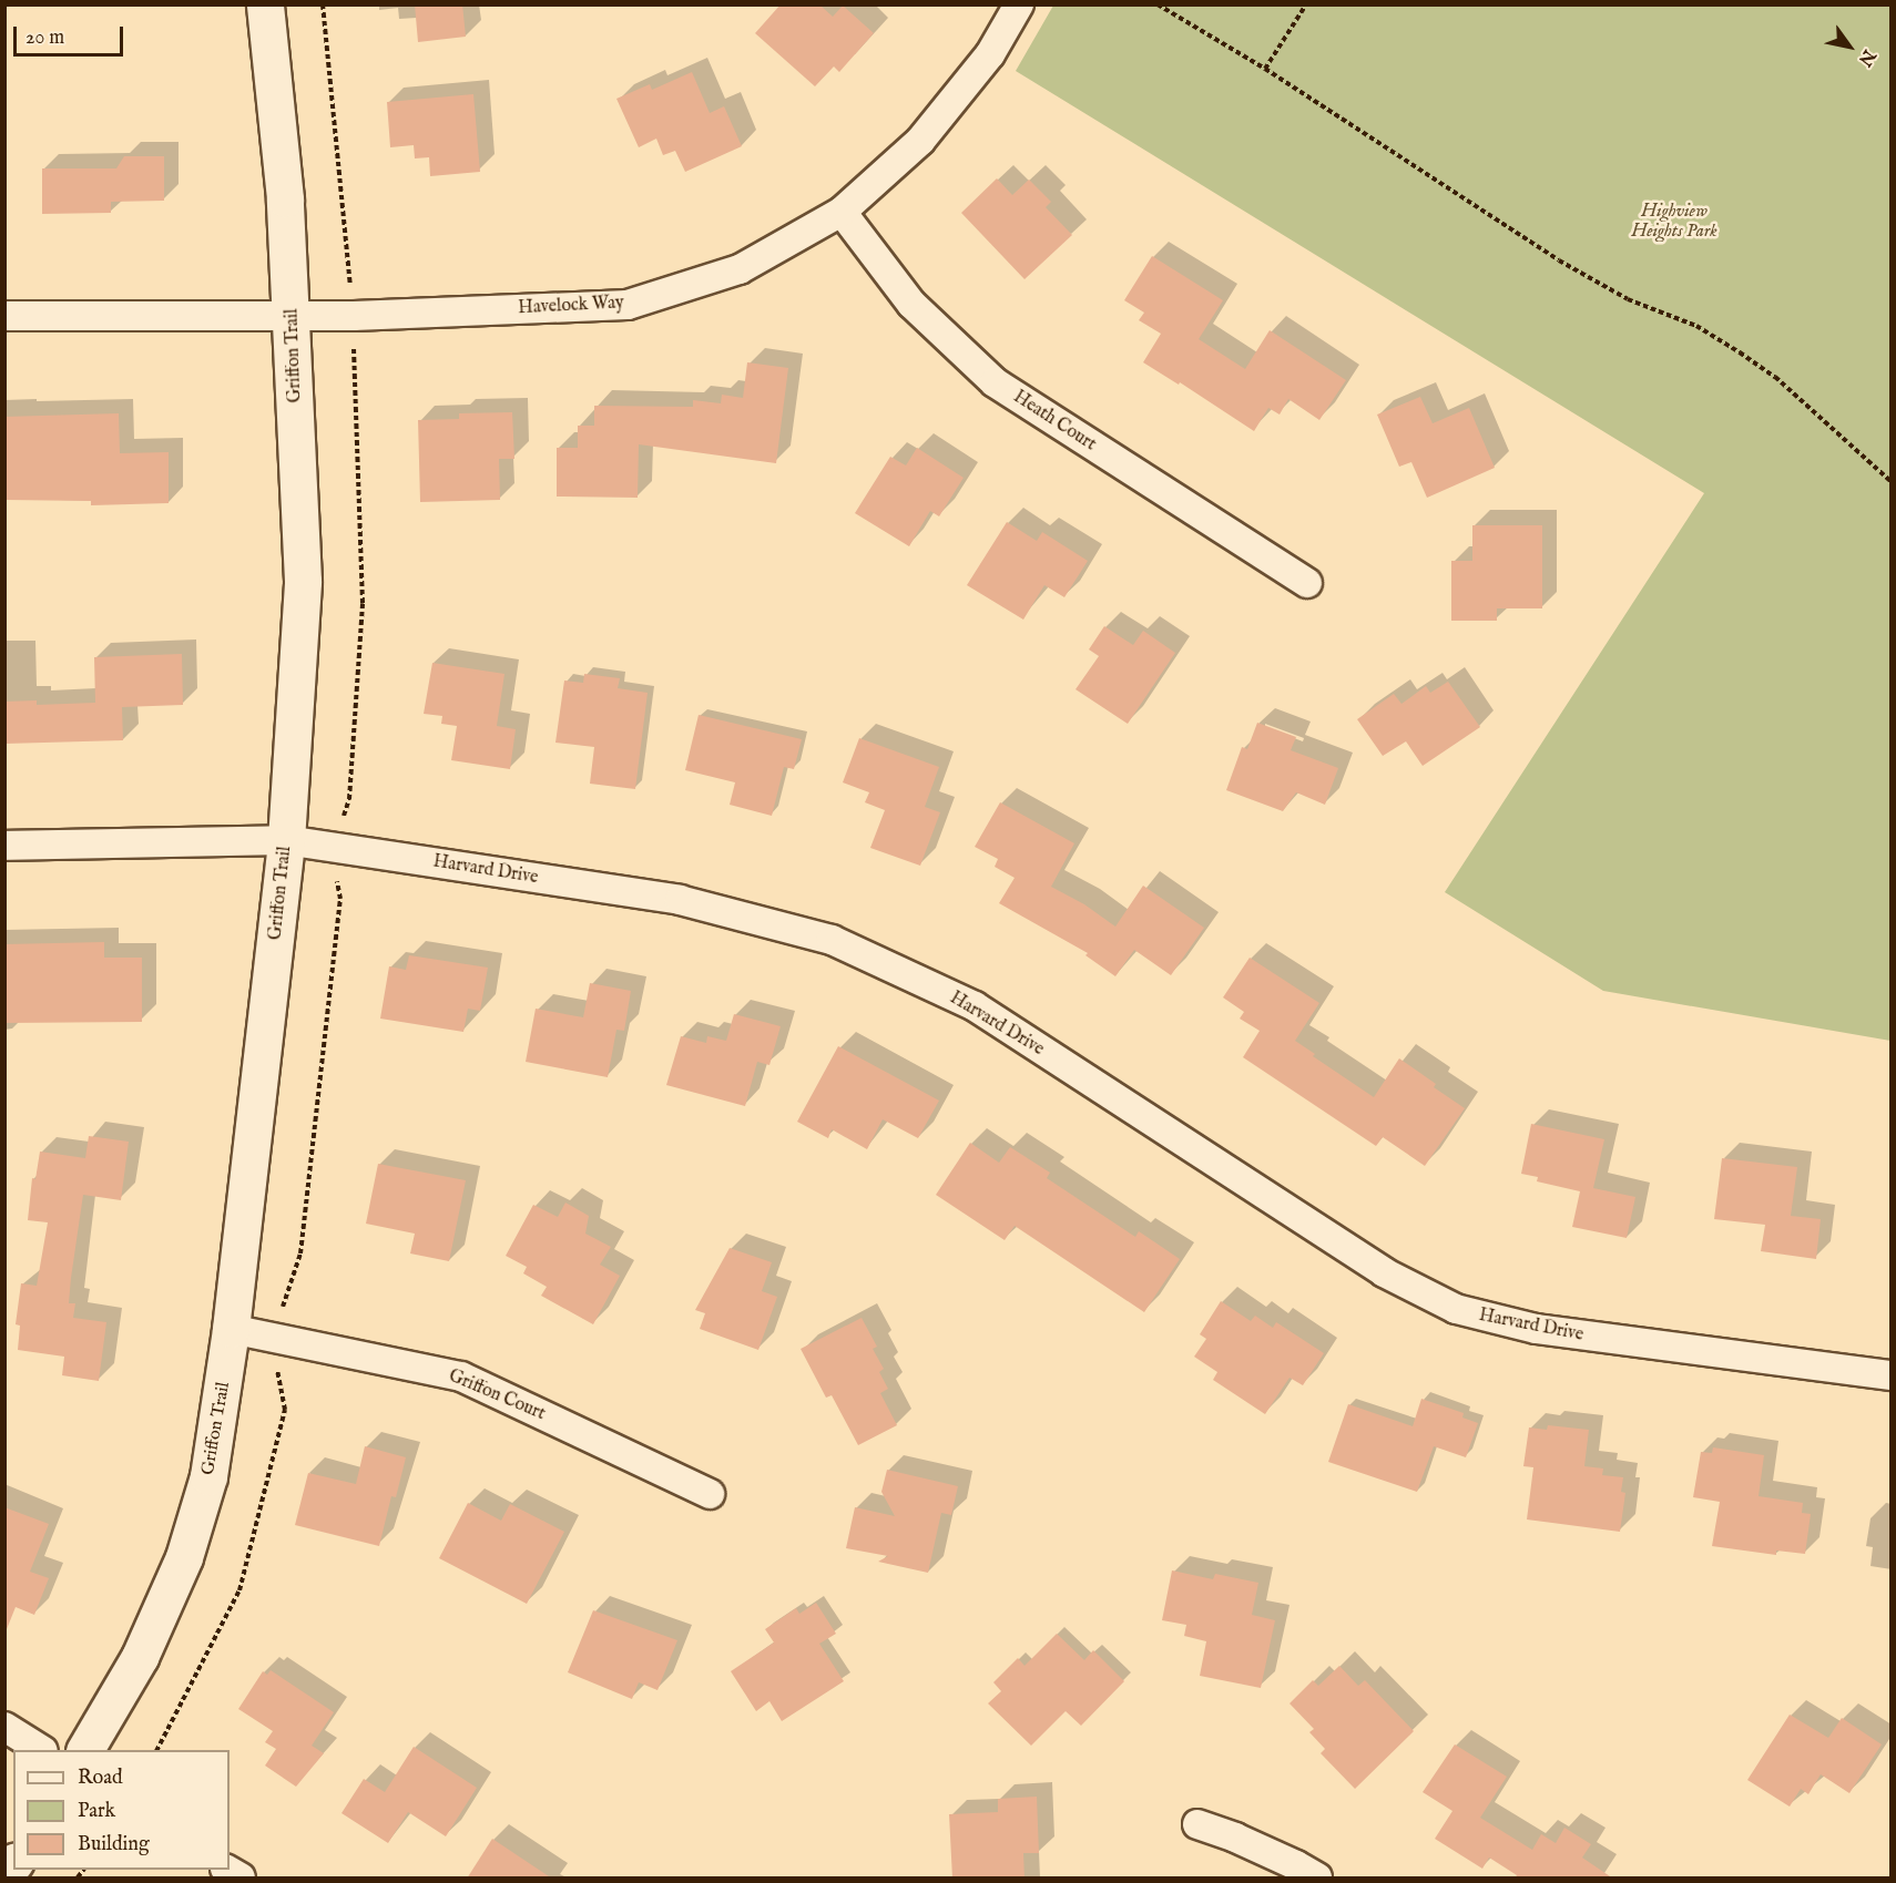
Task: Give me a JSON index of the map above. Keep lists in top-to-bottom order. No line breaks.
{"streets":{"street":["Havelock Way","Griffon Trail","Heath Court","Harvard Drive","Griffon Court"]},"crossings":[["Havelock Way","Griffon Trail"],["Havelock Way","Heath Court"],["Griffon Trail","Harvard Drive"],["Griffon Trail","Griffon Court"]],"parks":["Highview Heights Park"],"legend":["Road","Park","Building"],"scale_bar":"20 m","north":"bottom right"}
